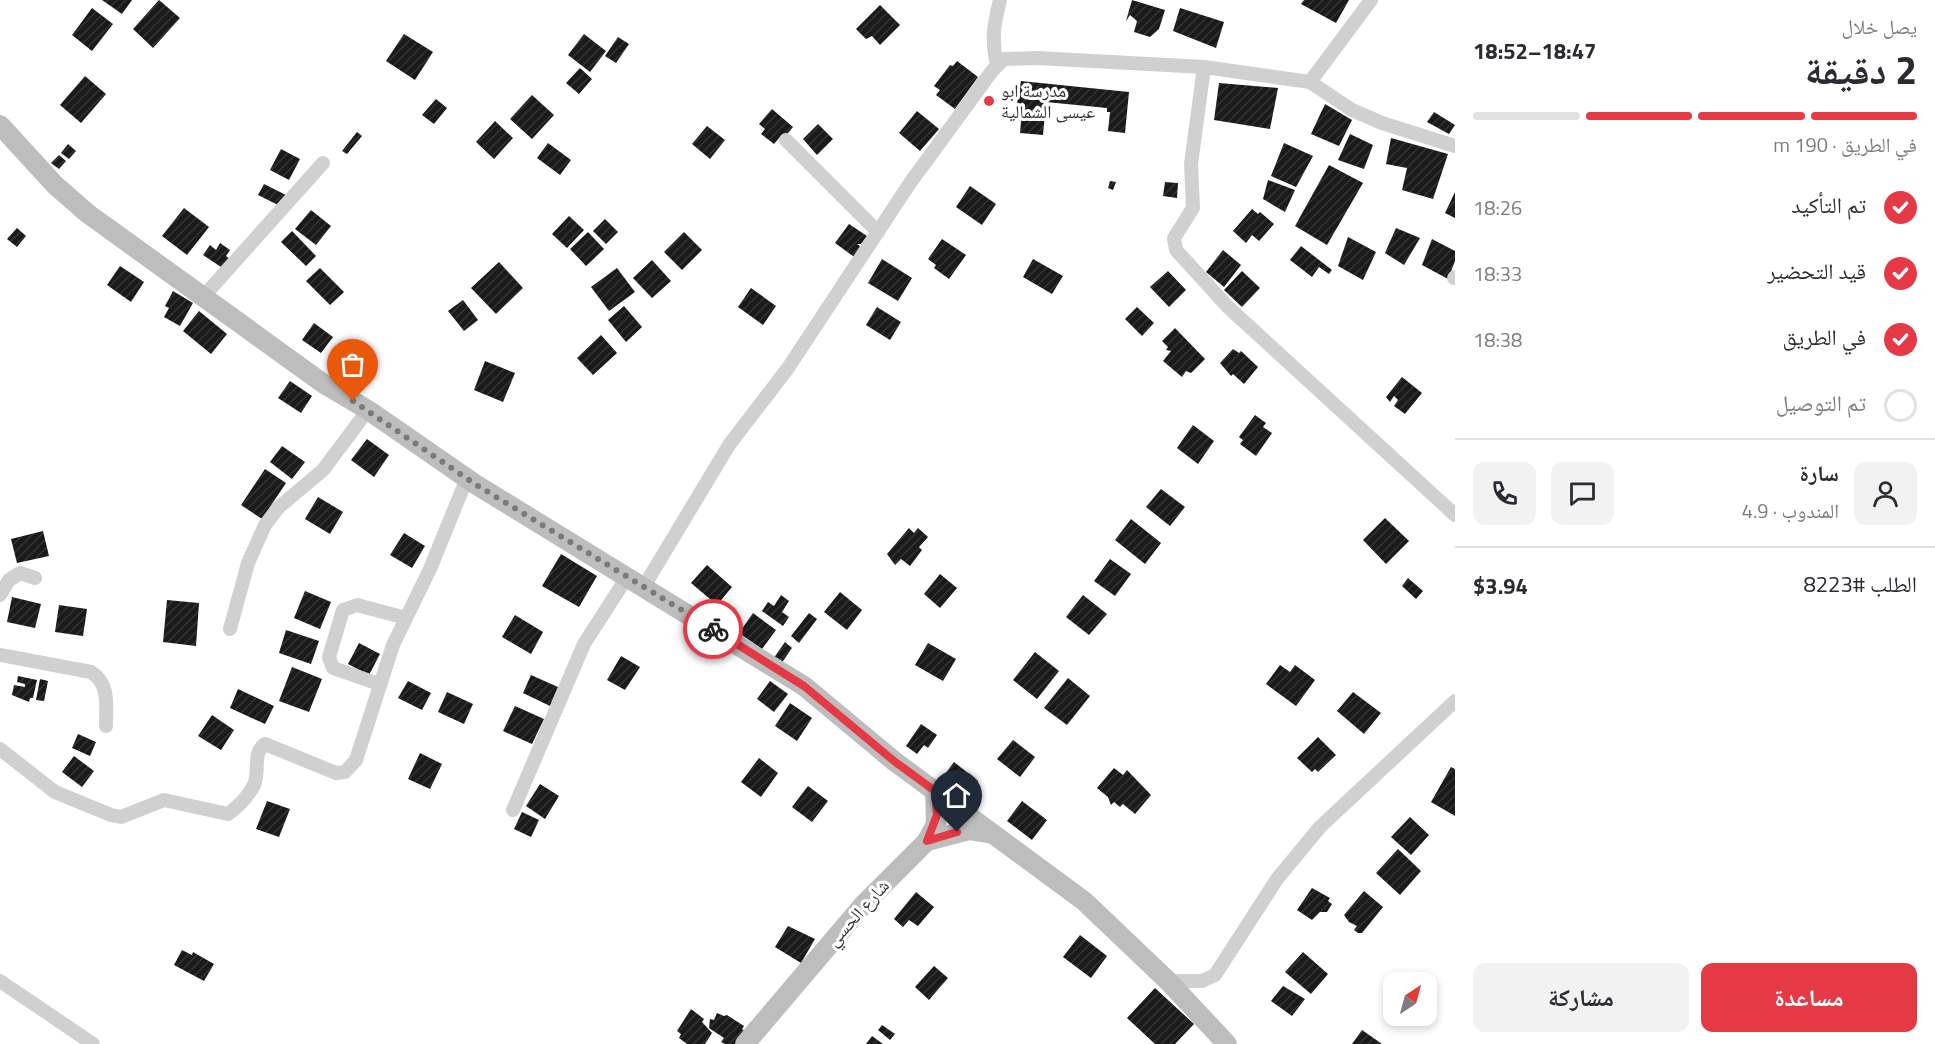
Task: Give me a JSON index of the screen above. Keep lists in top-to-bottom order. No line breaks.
{"streets":{"street":["شارع الحسي"]},"places":["مدرسة ابو عيسى الشمالية"],"north":"top right","page":{"heading":["2 دقيقة","يصل خلال","18:47–18:52"],"panel":["سارة","المندوب · 4.9","الطلب #8223","$3.94"],"bar":"في الطريق · 190 m","list":[["تم التأكيد","18:26"],["قيد التحضير","18:33"],["في الطريق","18:38"],"تم التوصيل"],"buttons":["مساعدة","مشاركة"]}}
